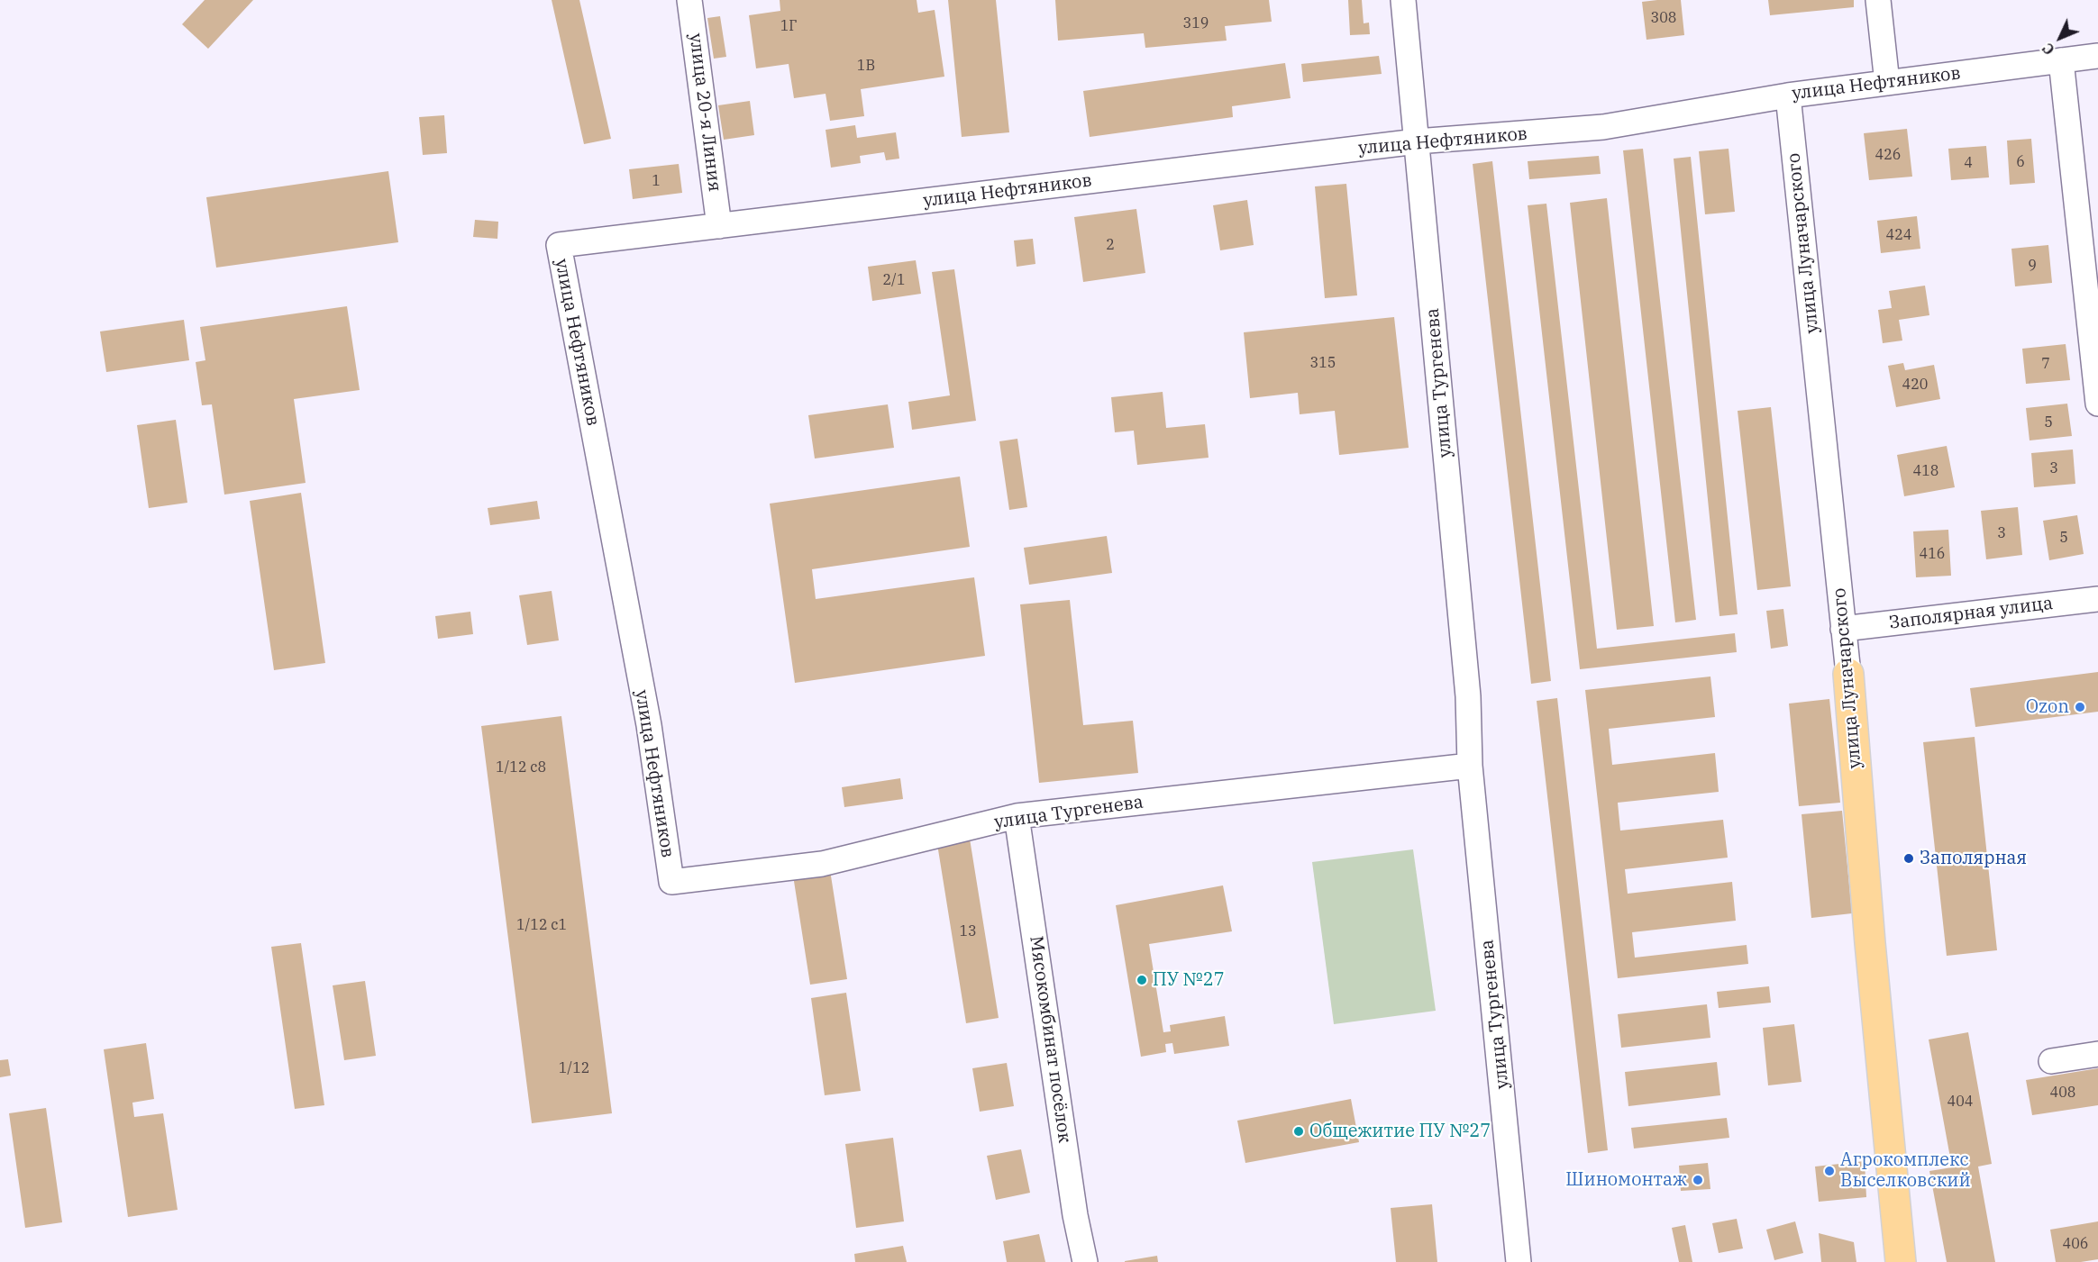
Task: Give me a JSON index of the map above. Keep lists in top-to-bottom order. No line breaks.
{"streets":{"main road":["улица Луначарского"],"street":["улица Нефтяников","улица 20-я Линия","улица Тургенева","Заполярная улица","Мясокомбинат посёлок"]},"crossings":[["улица Нефтяников","улица 20-я Линия"],["улица Нефтяников","улица Луначарского"],["улица Нефтяников","улица Тургенева"],["улица Луначарского","Заполярная улица"],["улица Тургенева","Мясокомбинат посёлок"]],"places":["Ozon","Заполярная","ПУ №27","Общежитие ПУ №27","Агрокомплекс Выселковский","Шиномонтаж"],"house_numbers":["308","319","1Г","1В","426","6","4","1","424","2","9","2/1","315","7","420","5","3","418","3","5","416","1/12 с8","1/12 с1","13","1/12","408","404","406"],"north":"bottom left"}
